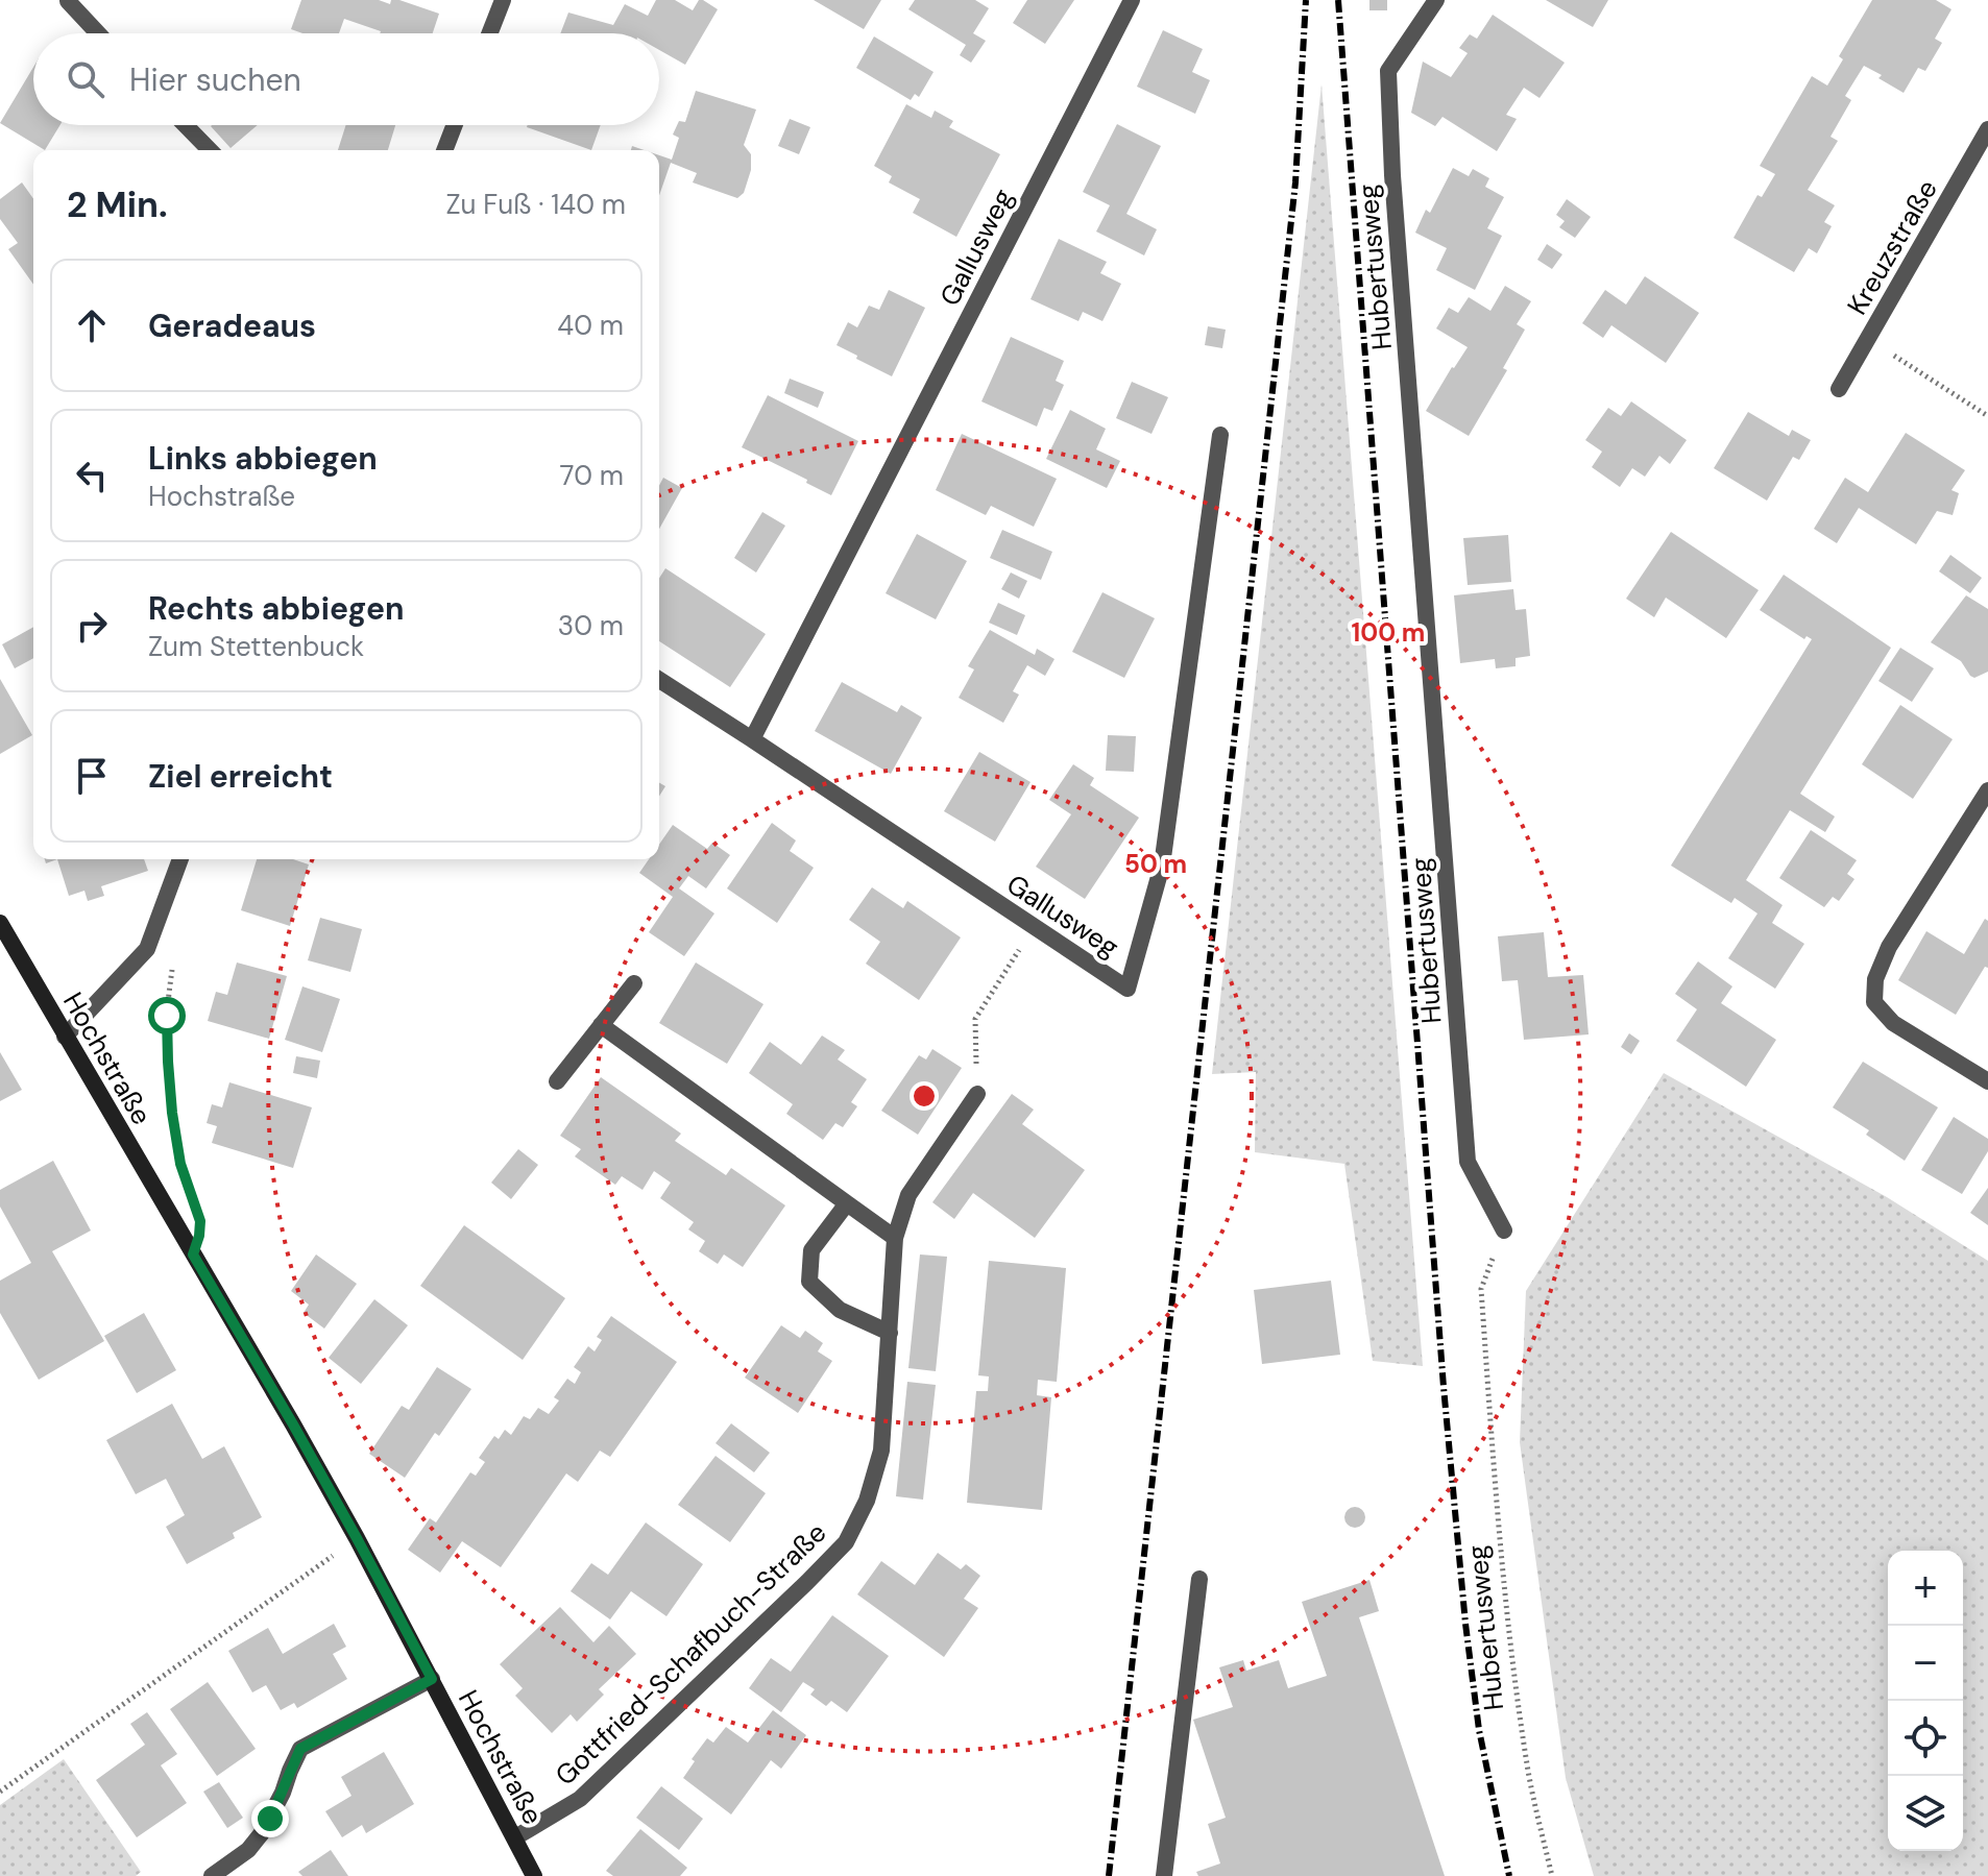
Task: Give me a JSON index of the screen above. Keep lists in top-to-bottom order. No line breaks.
{"streets":{"street":["Gallusweg","Kreuzstraße","Hubertusweg","Hochstraße","Gottfried-Schafbuch-Straße"]},"crossings":[["Hochstraße","Gottfried-Schafbuch-Straße"]],"page":{"search":"Hier suchen","heading":["2 Min.","Zu Fuß · 140 m"],"list":[["Geradeaus","40 m"],["Links abbiegen","Hochstraße","70 m"],["Rechts abbiegen","Zum Stettenbuck","30 m"],"Ziel erreicht"],"map_buttons":["+","−"]},"rings":["100 m","50 m"]}
